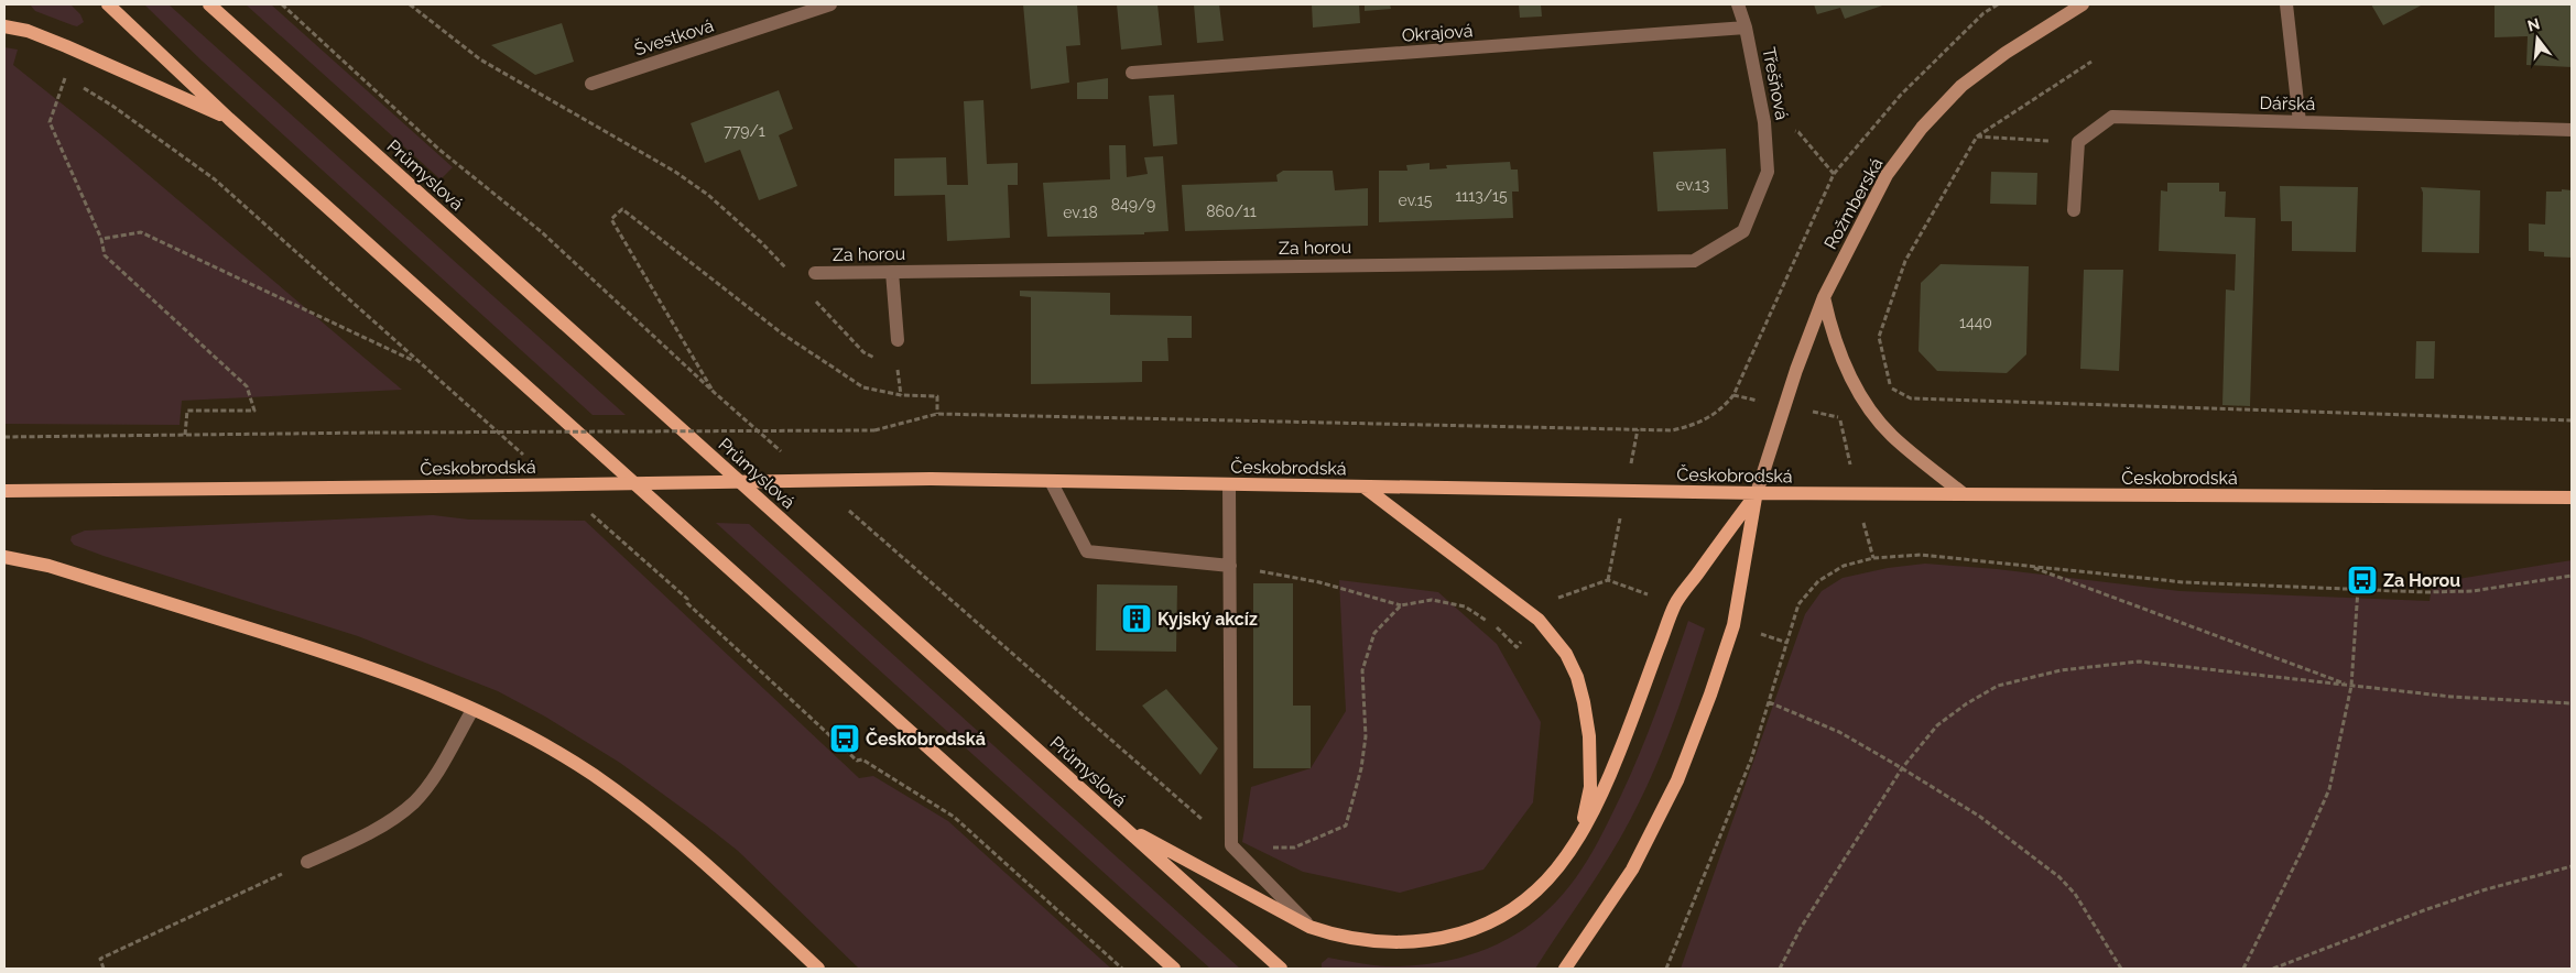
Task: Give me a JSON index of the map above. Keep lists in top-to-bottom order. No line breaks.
{"streets":{"main road":["Průmyslová","Českobrodská"],"street":["Okrajová","Švestková","Třešňová","Dářská","Rožmberská","Za horou"]},"crossings":[["Okrajová","Třešňová"],["Třešňová","Za horou"],["Rožmberská","Českobrodská"]],"places":{"bus stop":["Za Horou","Českobrodská"],"building":["Kyjský akcíz"]},"house_numbers":["779/1","ev.13","1113/15","ev.15","849/9","860/11","ev.18","1440"],"north":"top"}
